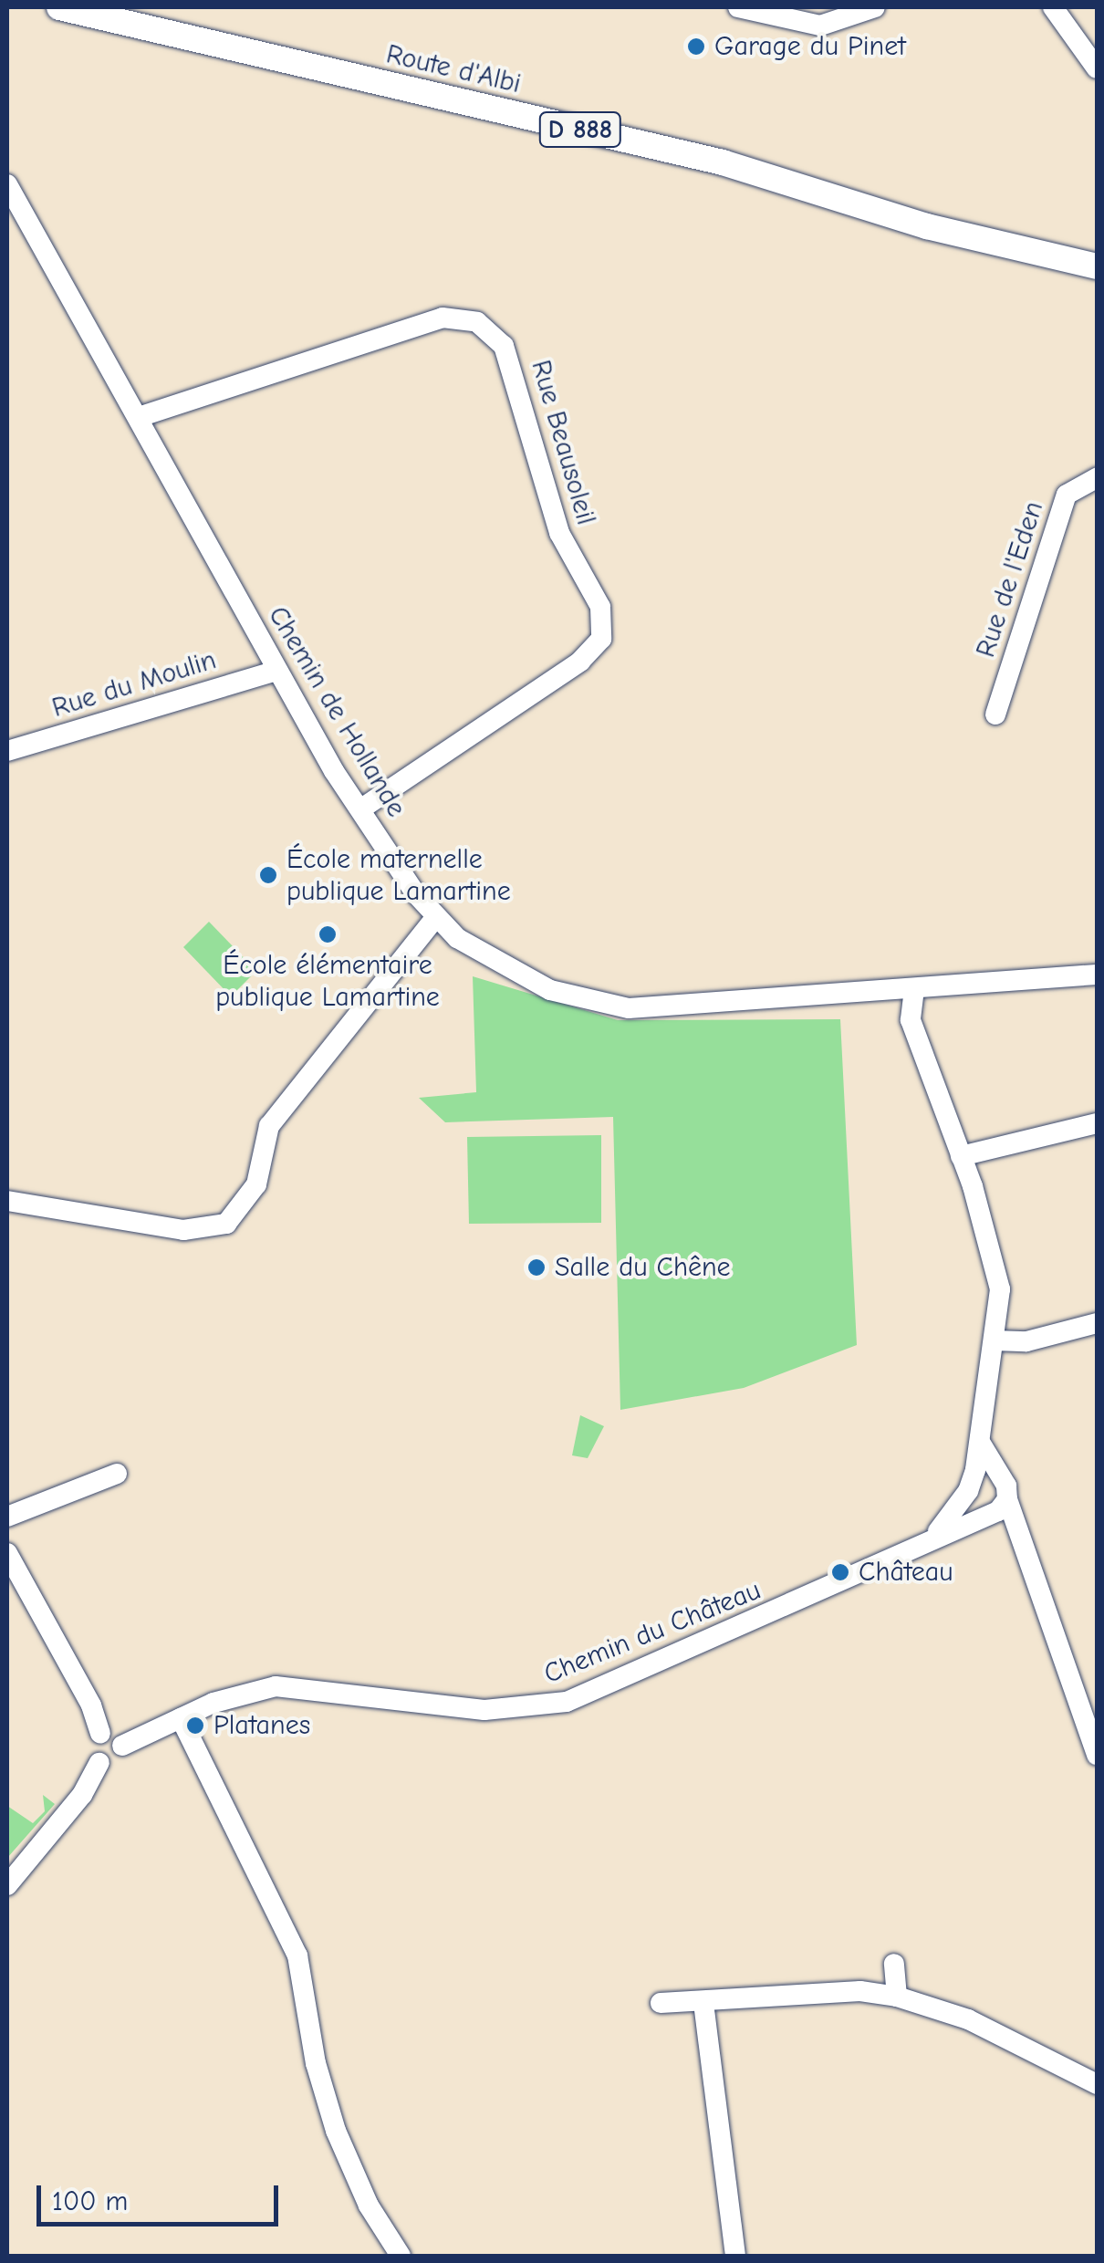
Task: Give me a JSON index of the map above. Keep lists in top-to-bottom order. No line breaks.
{"streets":{"main road":["Route d'Albi","D 888"],"street":["Rue Beausoleil","Rue de l'Eden","Rue du Moulin","Chemin de Hollande","Chemin du Château"]},"crossings":[["Rue Beausoleil","Chemin de Hollande"],["Rue du Moulin","Chemin de Hollande"],["Chemin de Hollande","Chemin du Château"]],"places":["Garage du Pinet","École maternelle publique Lamartine","École élémentaire publique Lamartine","Salle du Chêne","Château","Platanes"],"scale_bar":"100 m"}
